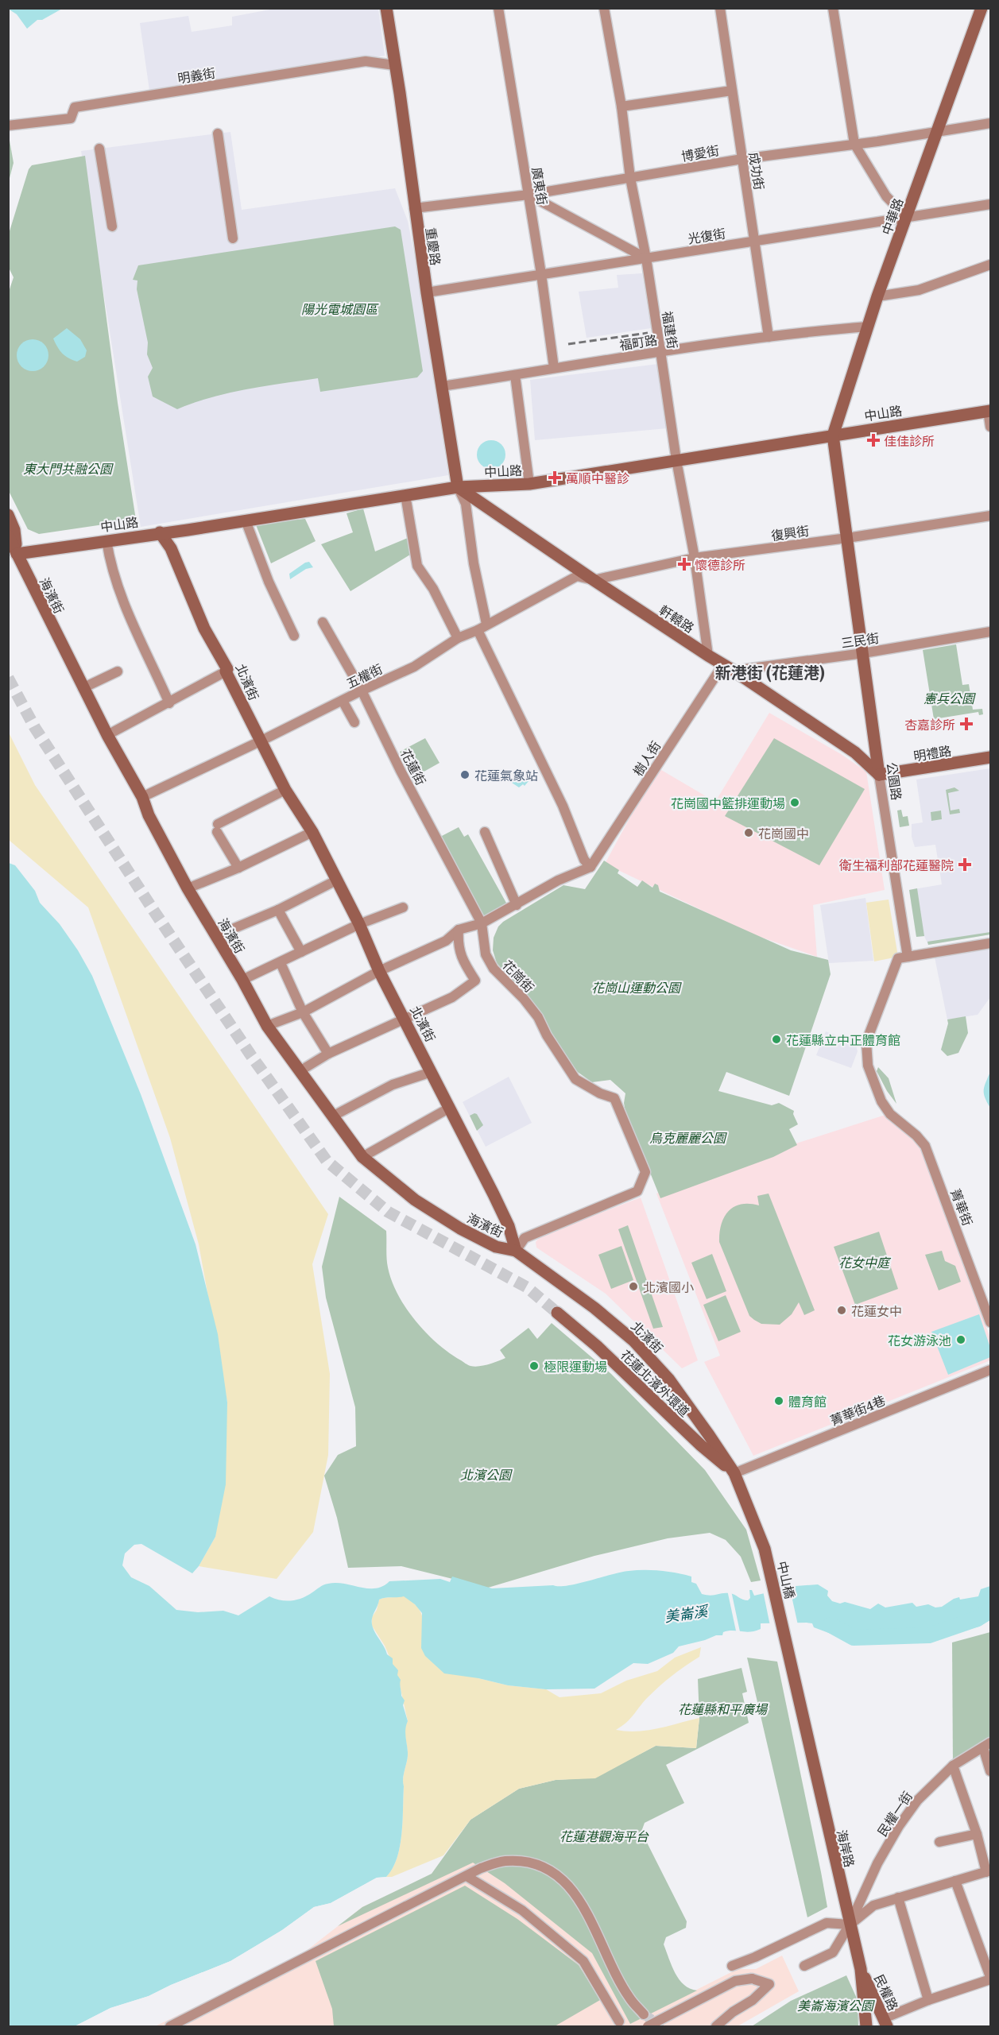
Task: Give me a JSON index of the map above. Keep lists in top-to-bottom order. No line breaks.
{"streets":{"street":["明義街","博愛街","成功街","廣東街","中華路","光復街","重慶路","福建街","福町路","中山路","復興街","海濱街","軒轅路","三民街","五權街","北濱街","明禮路","樹人街","花蓮街","公園路","花崗街","菁華街","花蓮北濱外環道","菁華街4巷","中山橋","民權一街","海岸路","民權路"]},"crossings":[["明義街","重慶路"],["博愛街","成功街"],["博愛街","廣東街"],["博愛街","中華路"],["博愛街","重慶路"],["博愛街","福建街"],["成功街","光復街"],["成功街","福町路"],["廣東街","光復街"],["廣東街","福町路"],["中華路","光復街"],["中華路","福町路"],["中華路","中山路"],["中華路","公園路"],["光復街","重慶路"],["光復街","福建街"],["重慶路","福町路"],["重慶路","中山路"],["重慶路","軒轅路"],["福建街","福町路"],["福建街","中山路"],["福建街","復興街"],["福建街","軒轅路"],["中山路","海濱街"],["中山路","軒轅路"],["中山路","北濱街"],["中山路","公園路"],["復興街","軒轅路"],["復興街","五權街"],["復興街","公園路"],["海濱街","五權街"],["海濱街","北濱街"],["海濱街","花崗街"],["軒轅路","三民街"],["軒轅路","五權街"],["軒轅路","明禮路"],["軒轅路","樹人街"],["軒轅路","公園路"],["三民街","樹人街"],["三民街","公園路"],["五權街","北濱街"],["五權街","花蓮街"],["北濱街","花崗街"],["北濱街","花蓮北濱外環道"],["北濱街","菁華街4巷"],["北濱街","中山橋"],["明禮路","公園路"],["花蓮街","花崗街"],["公園路","菁華街"],["花蓮北濱外環道","菁華街4巷"],["花蓮北濱外環道","中山橋"],["菁華街4巷","中山橋"],["中山橋","海岸路"],["民權一街","海岸路"],["海岸路","民權路"]],"districts":["新港街 (花蓮港)"],"water":["美崙溪"],"parks":["陽光電城園區","東大門共融公園","憲兵公園","花崗山運動公園","烏克麗麗公園","花女中庭","北濱公園","花蓮縣和平廣場","花蓮港觀海平台","美崙海濱公園"],"places":{"health":["佳佳診所","萬順中醫診","懷德診所","杏嘉診所","衛生福利部花蓮醫院"],"other":["花蓮氣象站","花崗國中籃排運動場","花崗國中","花蓮縣立中正體育館","北濱國小","花蓮女中","花女游泳池","極限運動場","體育館"]}}
